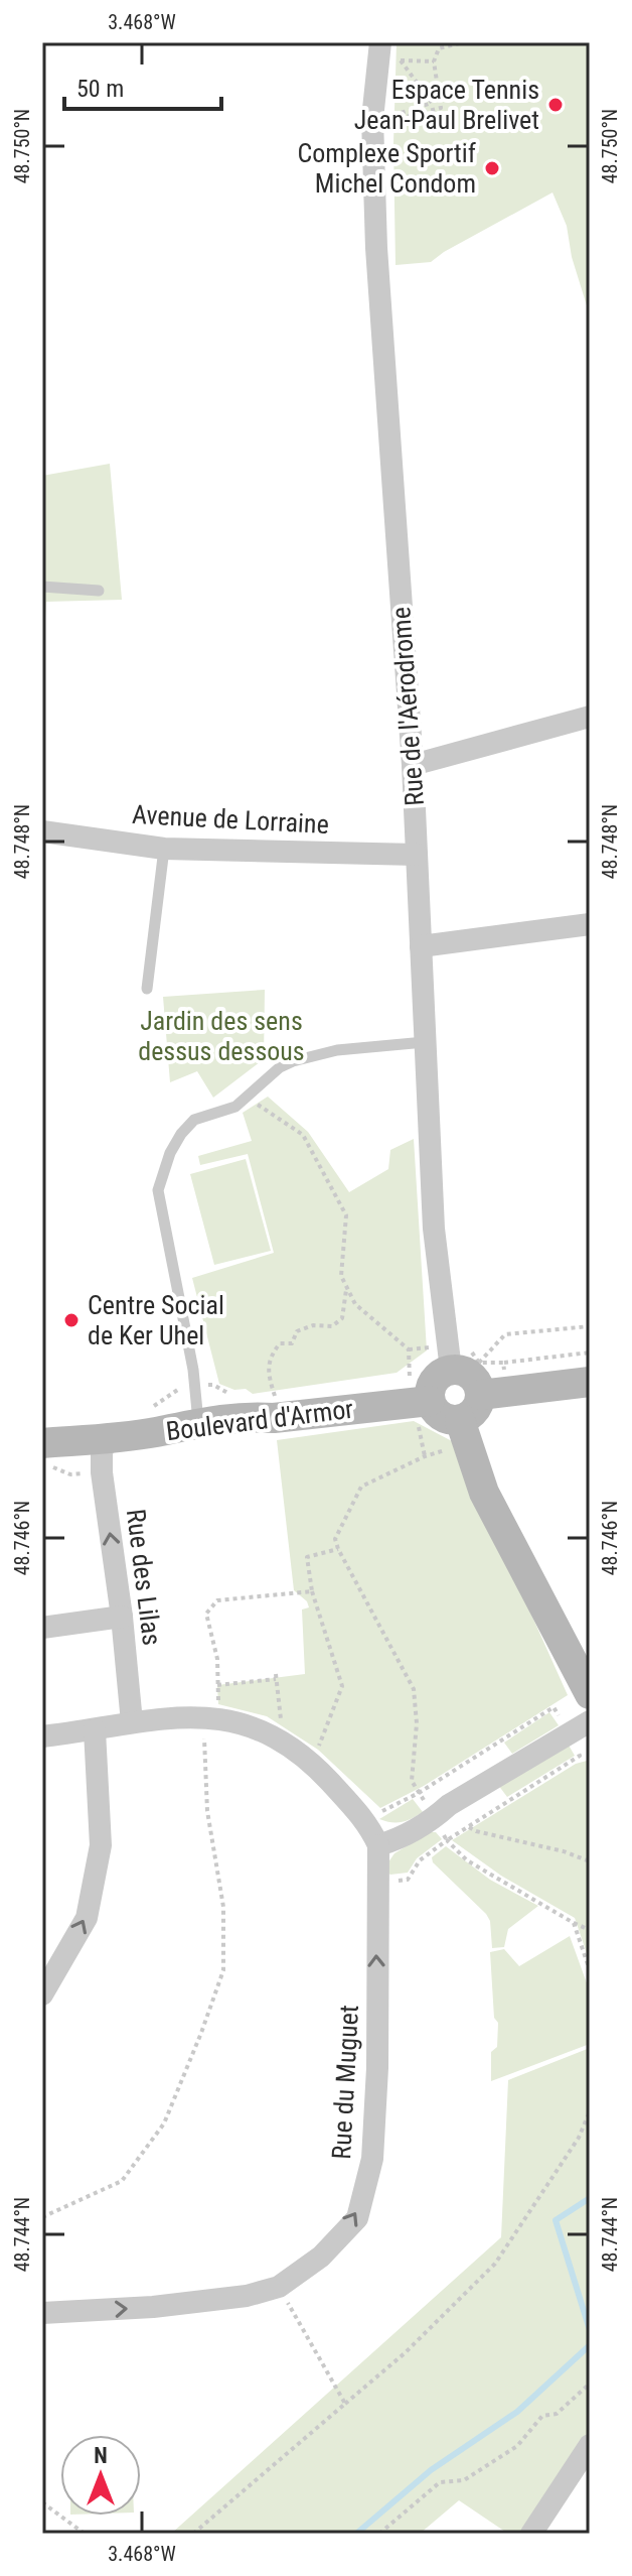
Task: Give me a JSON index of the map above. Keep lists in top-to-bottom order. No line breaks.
{"streets":{"main road":["Boulevard d'Armor"],"street":["Rue de l'Aérodrome","Avenue de Lorraine","Rue des Lilas","Rue du Muguet"]},"crossings":[["Rue de l'Aérodrome","Avenue de Lorraine"],["Rue de l'Aérodrome","Boulevard d'Armor"],["Boulevard d'Armor","Rue des Lilas"]],"one_way":["Rue des Lilas","Rue du Muguet"],"parks":["Jardin des sens dessus dessous"],"places":["Espace Tennis Jean-Paul Brelivet","Complexe Sportif Michel Condom","Centre Social de Ker Uhel"],"scale_bar":"50 m","north":"top","coordinates":["3.468°W","48.750°N","48.748°N","48.746°N","48.744°N"]}
